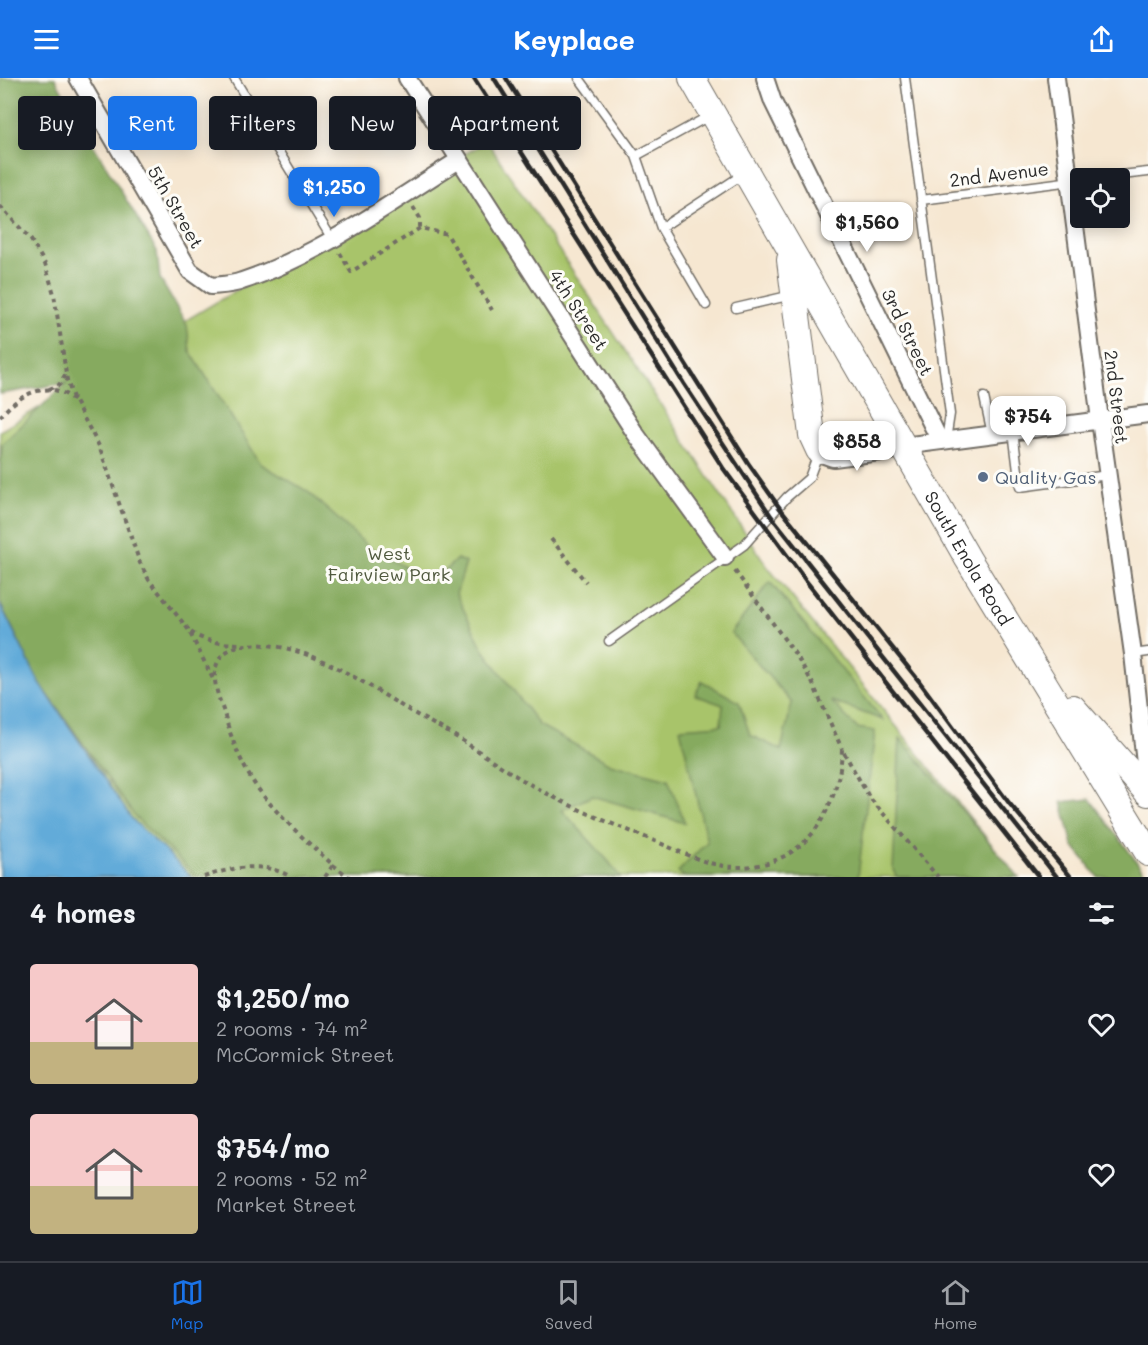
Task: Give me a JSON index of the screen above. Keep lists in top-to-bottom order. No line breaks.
{"streets":{"main road":["South Enola Road"],"street":["5th Street","4th Street","3rd Street","2nd Street"],"lane":["2nd Avenue"]},"crossings":[["2nd Street","South Enola Road"]],"parks":["West Fairview Park"],"places":["Quality Gas"],"page":{"header":"Keyplace","chip":["Buy","Rent","Filters","New","Apartment"],"price":["$1,250","$1,560","$754","$858"],"heading":"4 homes","list":[{"name":"$1,250/mo","note":"2 rooms · 74 m² · McCormick Street"},{"name":"$754/mo","note":"2 rooms · 52 m² · Market Street"}],"tabs":["Map","Saved","Home"]}}
